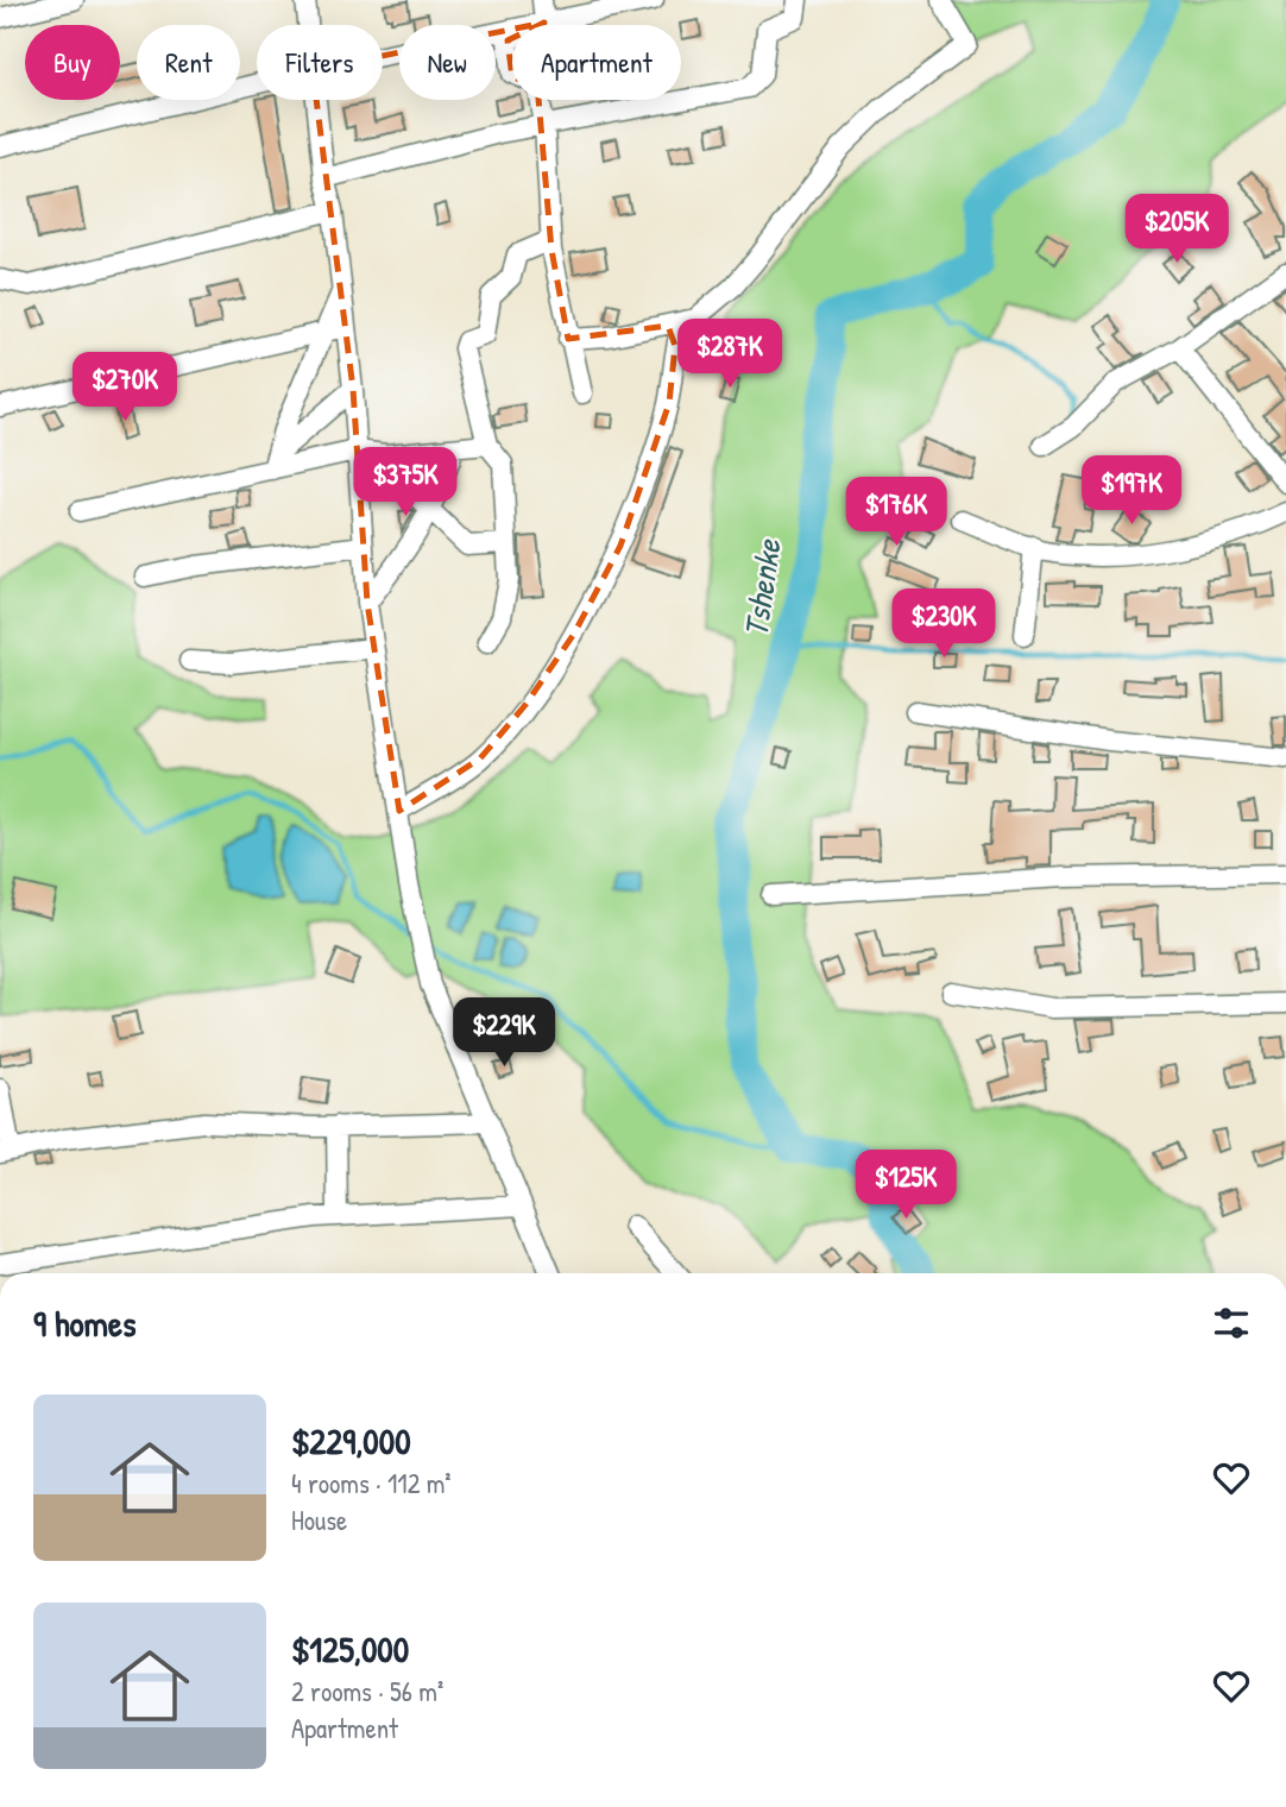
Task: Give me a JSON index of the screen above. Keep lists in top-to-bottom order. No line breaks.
{"water":["Tshenke"],"page":{"chip":["Buy","Rent","Filters","New","Apartment"],"price":["$205K","$287K","$270K","$375K","$197K","$176K","$230K","$229K","$125K"],"heading":"9 homes","list":[{"name":"$229,000","note":"4 rooms · 112 m² · House"},{"name":"$125,000","note":"2 rooms · 56 m² · Apartment"}]}}
